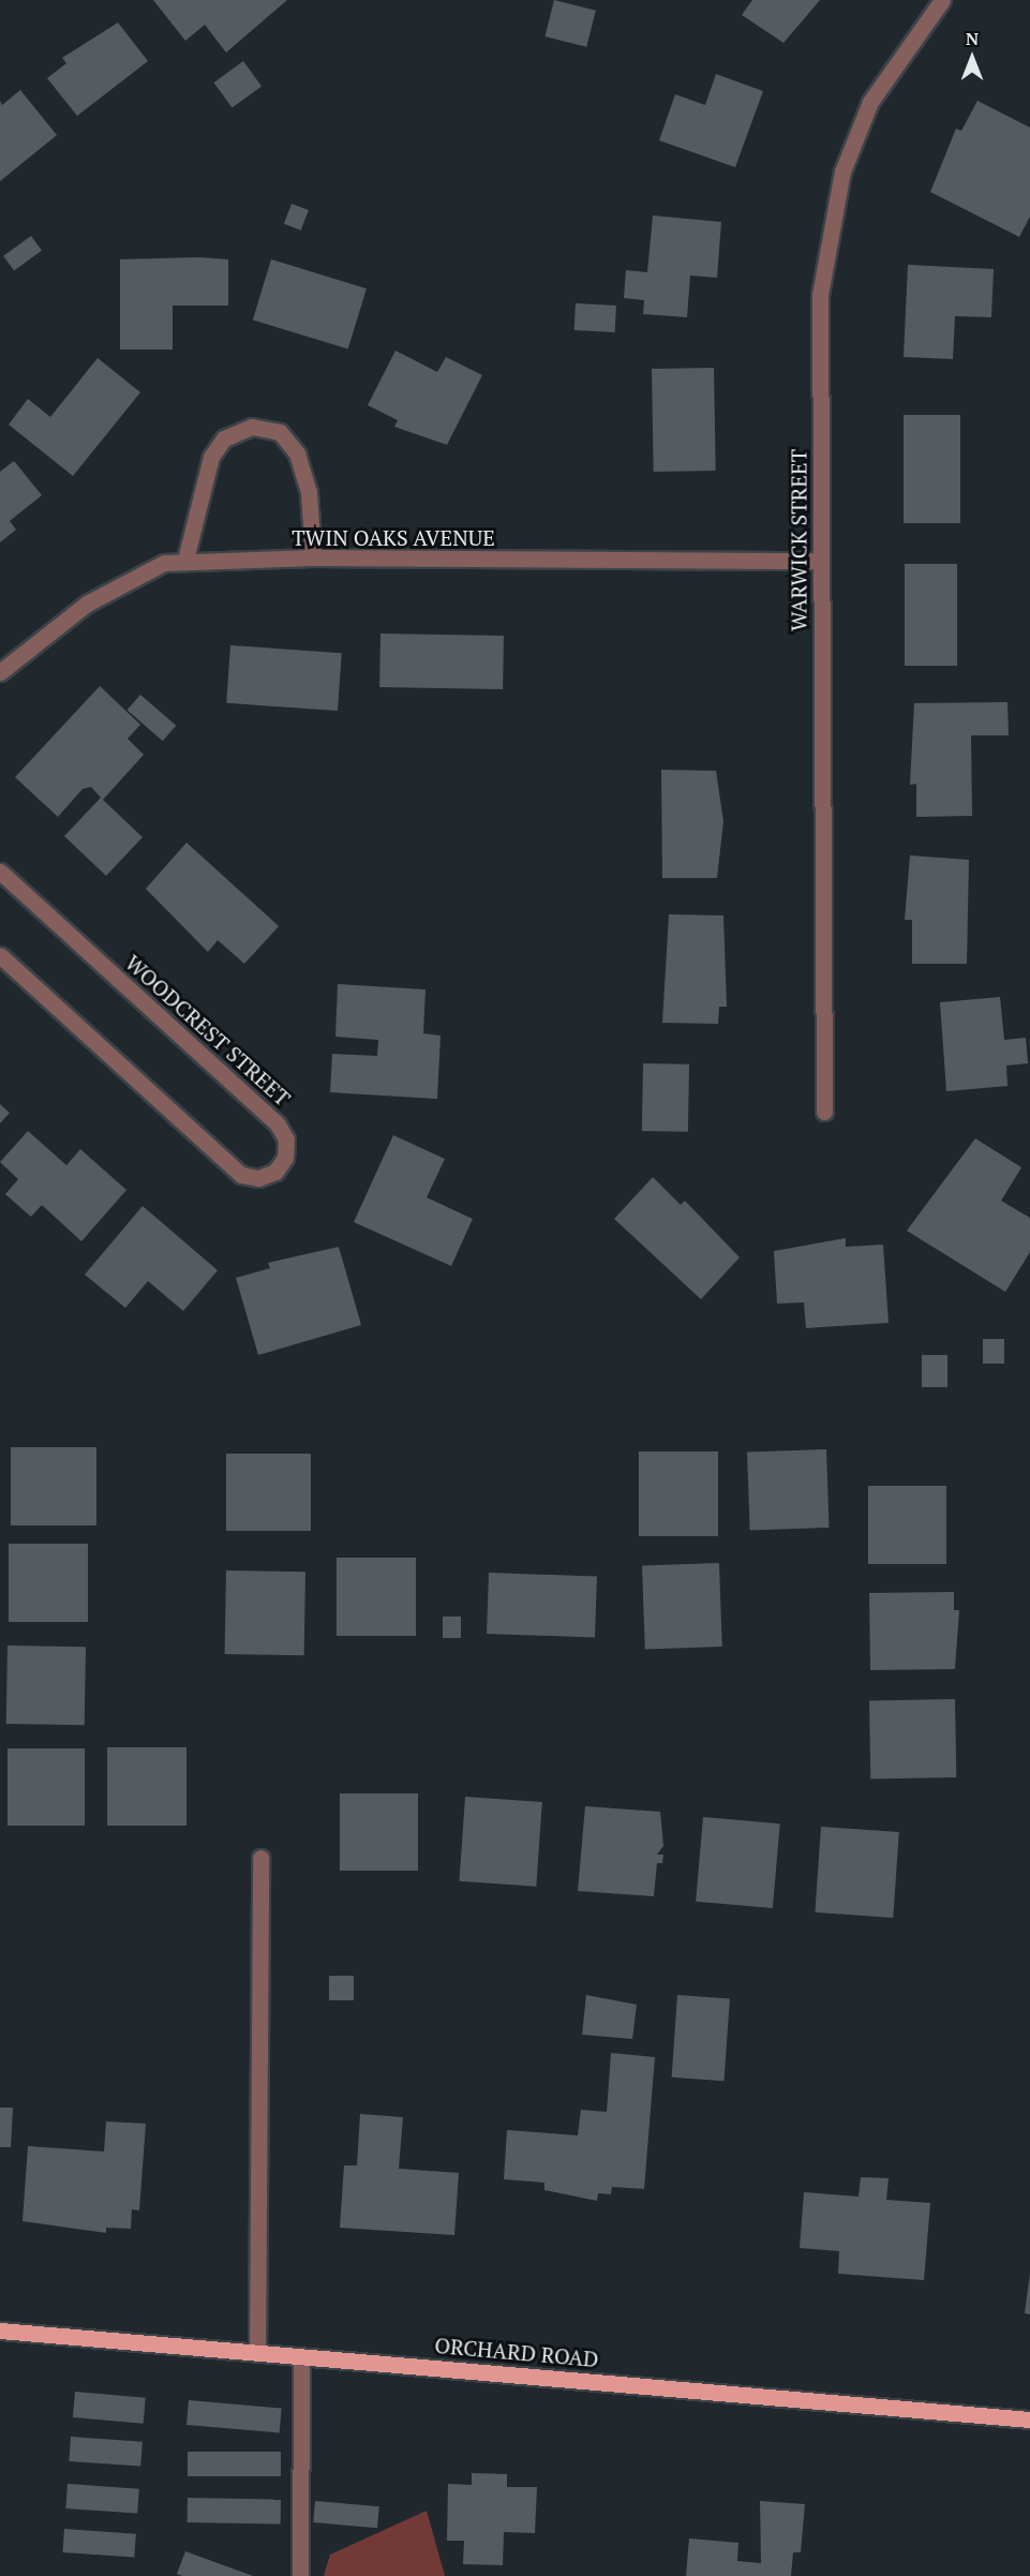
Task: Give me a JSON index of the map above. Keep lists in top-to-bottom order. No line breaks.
{"streets":{"main road":["ORCHARD ROAD"],"street":["TWIN OAKS AVENUE","WARWICK STREET","WOODCREST STREET"]},"crossings":[["TWIN OAKS AVENUE","WARWICK STREET"]],"north":"top"}
